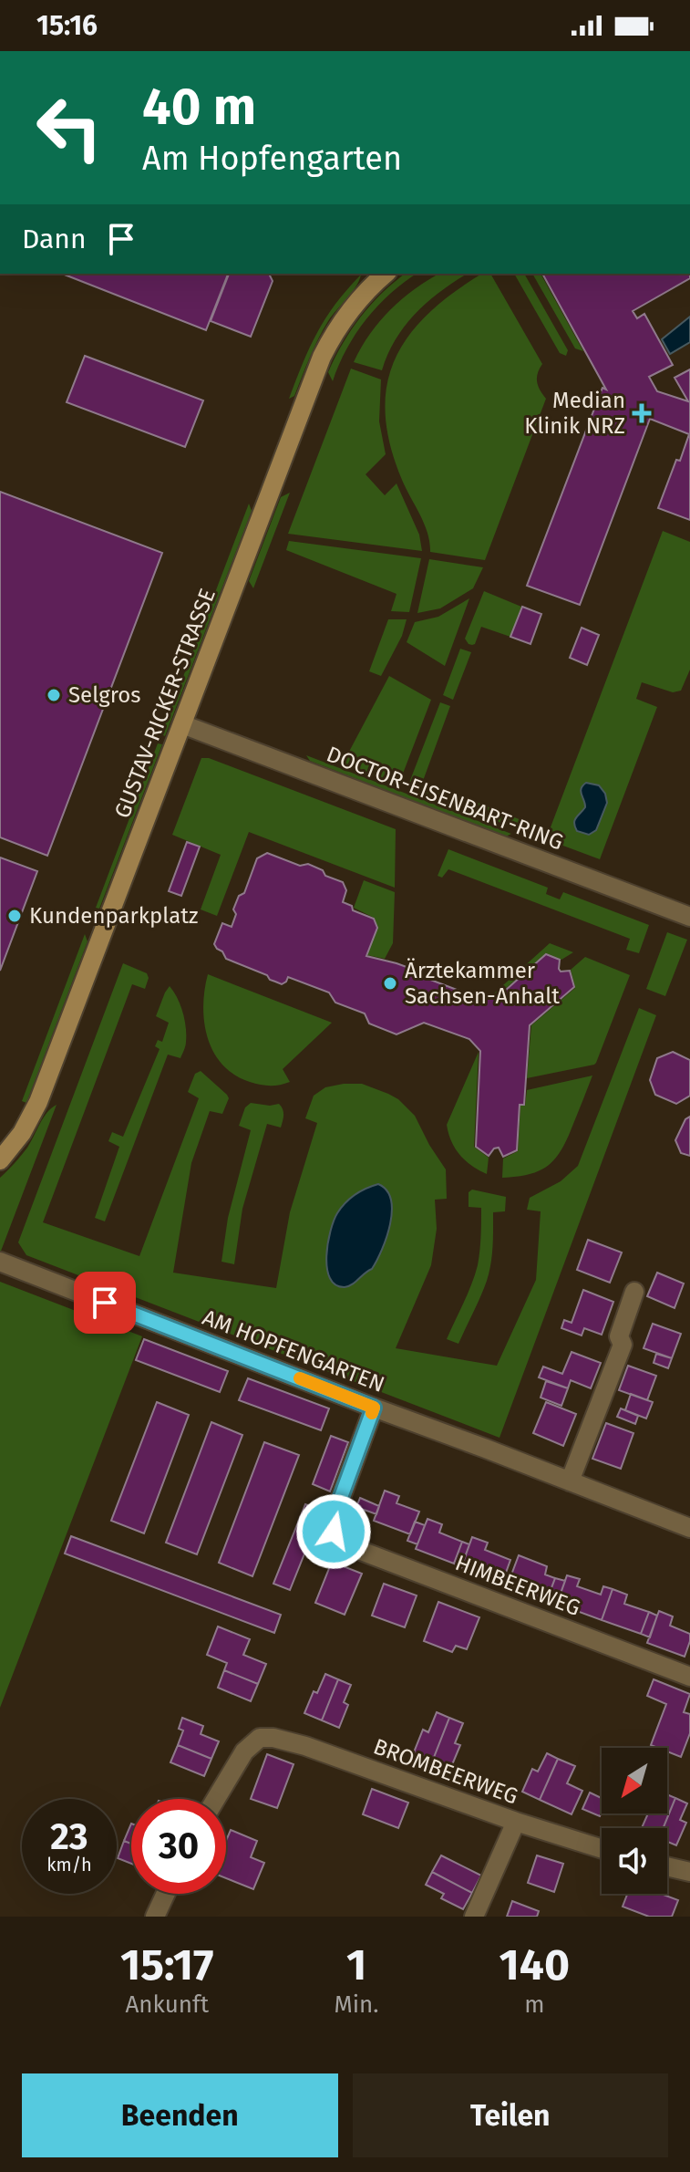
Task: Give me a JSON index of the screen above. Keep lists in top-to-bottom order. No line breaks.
{"streets":{"street":["GUSTAV-RICKER-STRASSE","DOCTOR-EISENBART-RING","AM HOPFENGARTEN","HIMBEERWEG","BROMBEERWEG"]},"crossings":[["GUSTAV-RICKER-STRASSE","DOCTOR-EISENBART-RING"],["AM HOPFENGARTEN","HIMBEERWEG"]],"places":{"health":["Median Klinik NRZ"],"other":["Selgros","Kundenparkplatz","Ärztekammer Sachsen-Anhalt"]},"north":"bottom left","page":{"status":"15:16","turn":["40 m","Am Hopfengarten"],"then":"Dann","speed":"23 km/h","limit":"30","eta":["15:17","Ankunft","1","Min.","140","m"],"buttons":["Beenden","Teilen"]}}
